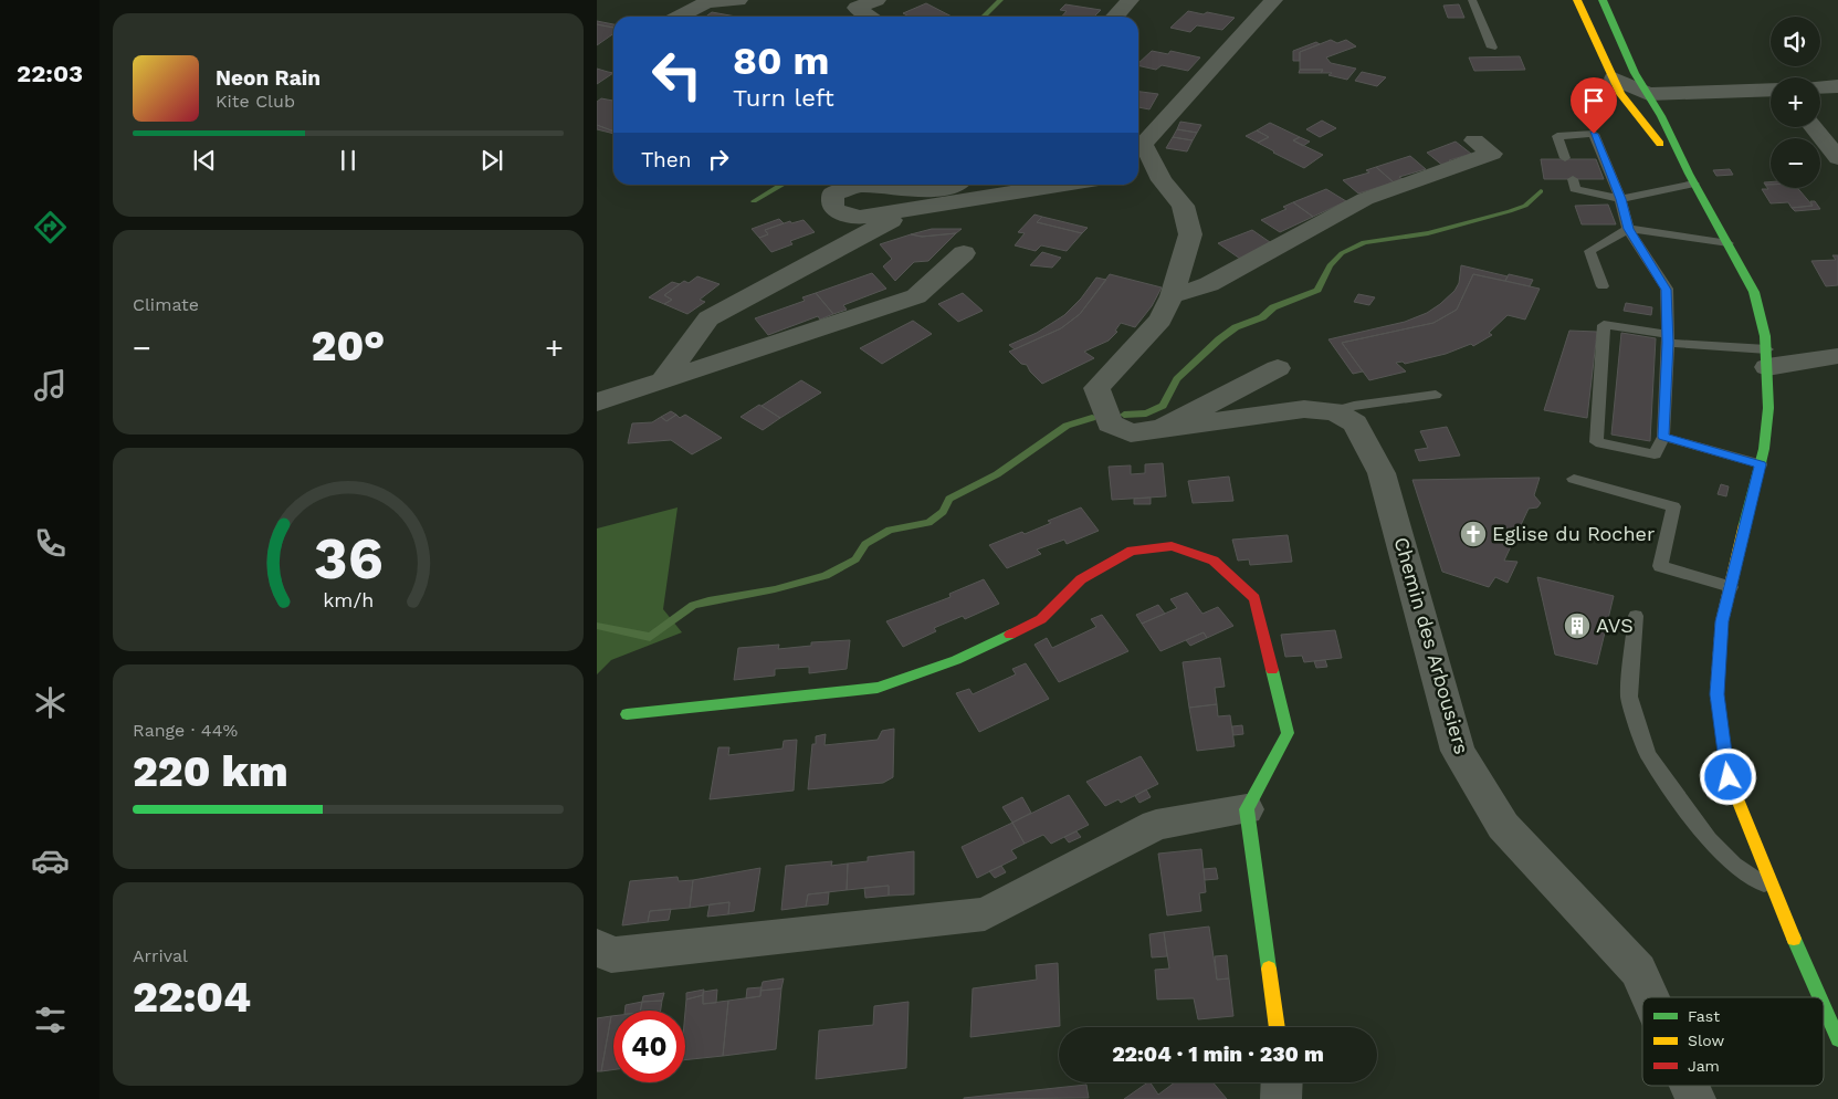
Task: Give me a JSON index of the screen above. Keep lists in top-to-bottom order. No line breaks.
{"streets":{"street":["Chemin des Arbousiers"]},"places":{"church":["Eglise du Rocher"],"building":["AVS"]},"legend":["Fast","Slow","Jam"],"page":{"tabs":"22:03","map_buttons":["+","−"],"turn":["80 m","Turn left"],"song":["Neon Rain","Kite Club"],"then":"Then","tile":["Climate",["Range · 44%","220 km"],["Arrival","22:04"]],"heat":["−","20°","+"],"limit":"40","trip":"22:04 · 1 min · 230 m","gauge":["36","km/h"]}}
